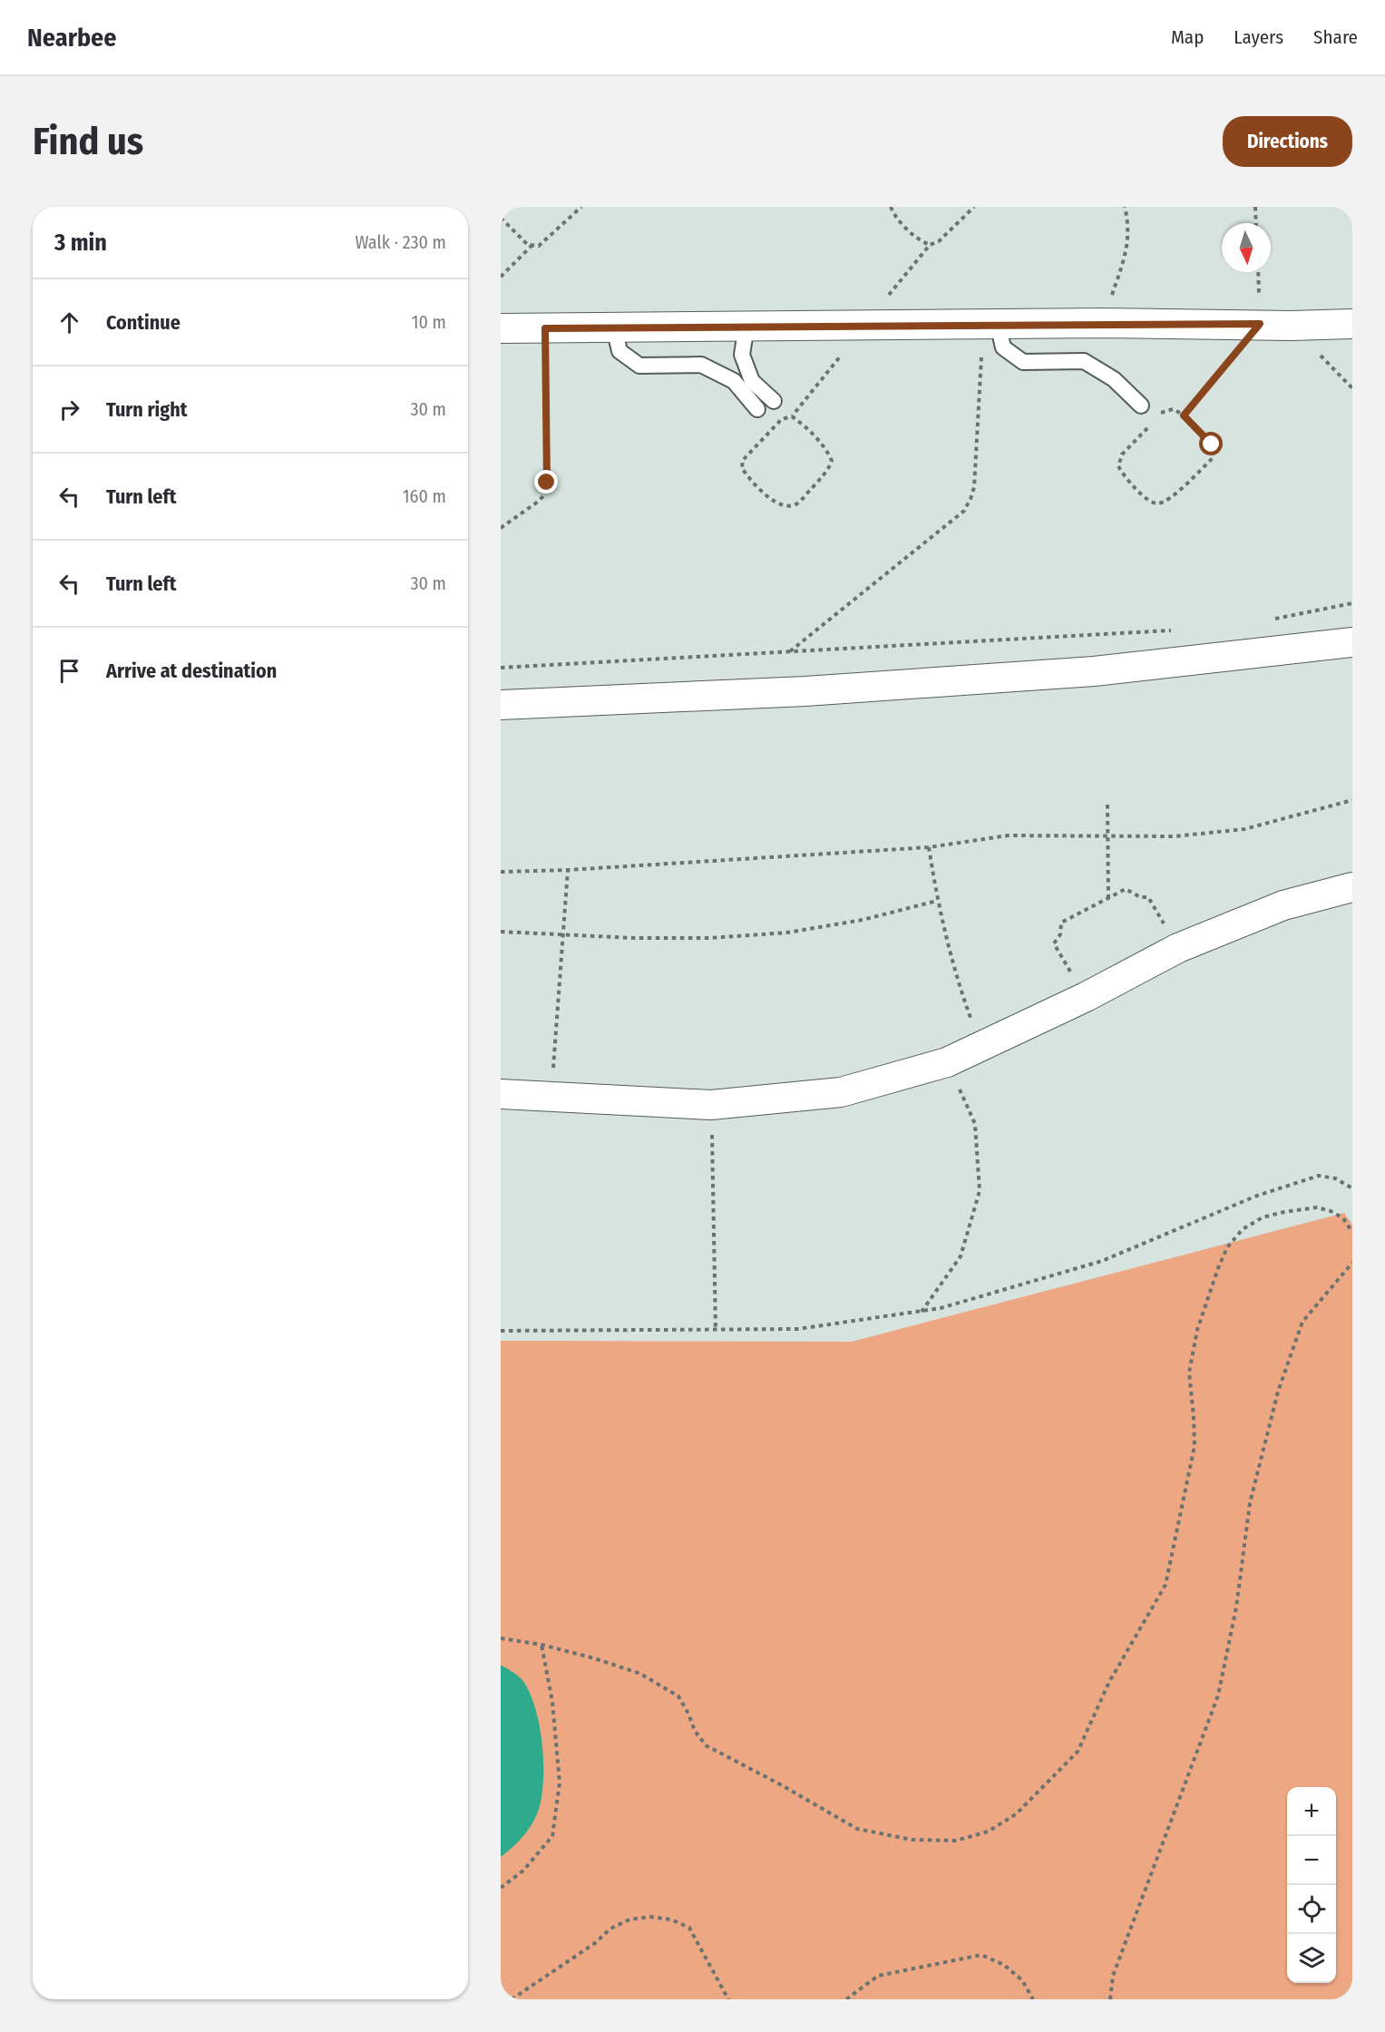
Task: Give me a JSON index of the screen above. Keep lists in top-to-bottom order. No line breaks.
{"north":"bottom","page":{"header":"Nearbee","nav":["Map","Layers","Share"],"buttons":"Directions","title":"Find us","heading":["3 min","Walk · 230 m"],"list":[["Continue","10 m"],["Turn right","30 m"],["Turn left","160 m"],["Turn left","30 m"],"Arrive at destination"],"map_buttons":["+","−"]}}
